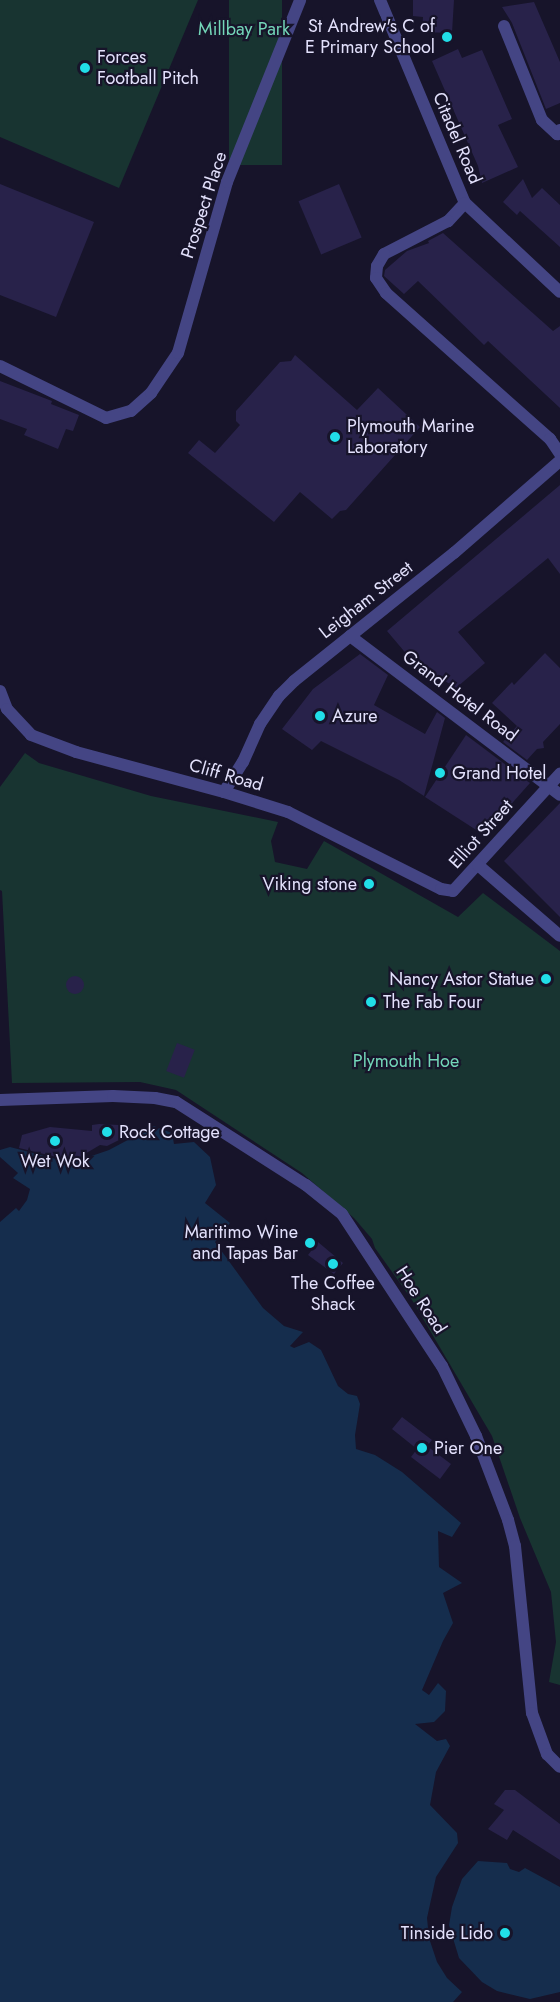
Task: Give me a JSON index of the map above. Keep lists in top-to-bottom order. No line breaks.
{"streets":{"street":["Citadel Road","Prospect Place","Leigham Street","Grand Hotel Road","Cliff Road","Elliot Street","Hoe Road"]},"crossings":[["Leigham Street","Grand Hotel Road"],["Leigham Street","Cliff Road"],["Grand Hotel Road","Elliot Street"],["Cliff Road","Elliot Street"]],"parks":["Millbay Park","Plymouth Hoe"],"places":["St Andrew's C of E Primary School","Forces Football Pitch","Plymouth Marine Laboratory","Azure","Grand Hotel","Viking stone","Nancy Astor Statue","The Fab Four","Rock Cottage","Wet Wok","Maritimo Wine and Tapas Bar","The Coffee Shack","Pier One","Tinside Lido"]}
